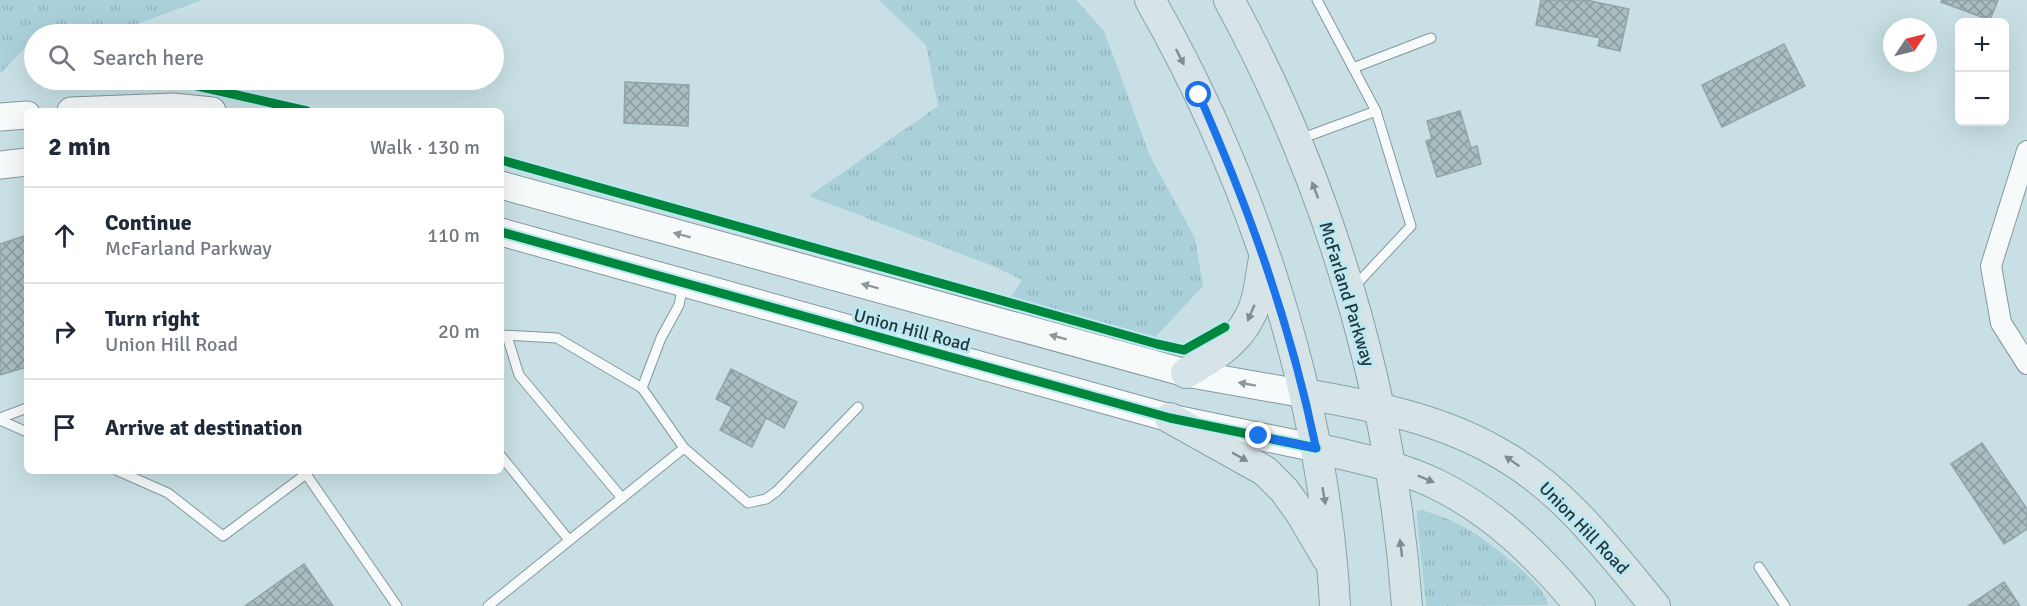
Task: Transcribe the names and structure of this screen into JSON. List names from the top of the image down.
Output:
{
  "streets": {
    "main road": ["McFarland Parkway", "Union Hill Road"]
  },
  "crossings": [
    ["McFarland Parkway", "Union Hill Road"]
  ],
  "north": "top right",
  "page": {
    "map_buttons": ["+", "−"],
    "search": "Search here",
    "heading": ["2 min", "Walk · 130 m"],
    "list": [
      ["Continue", "McFarland Parkway", "110 m"],
      ["Turn right", "Union Hill Road", "20 m"],
      "Arrive at destination"
    ]
  }
}
